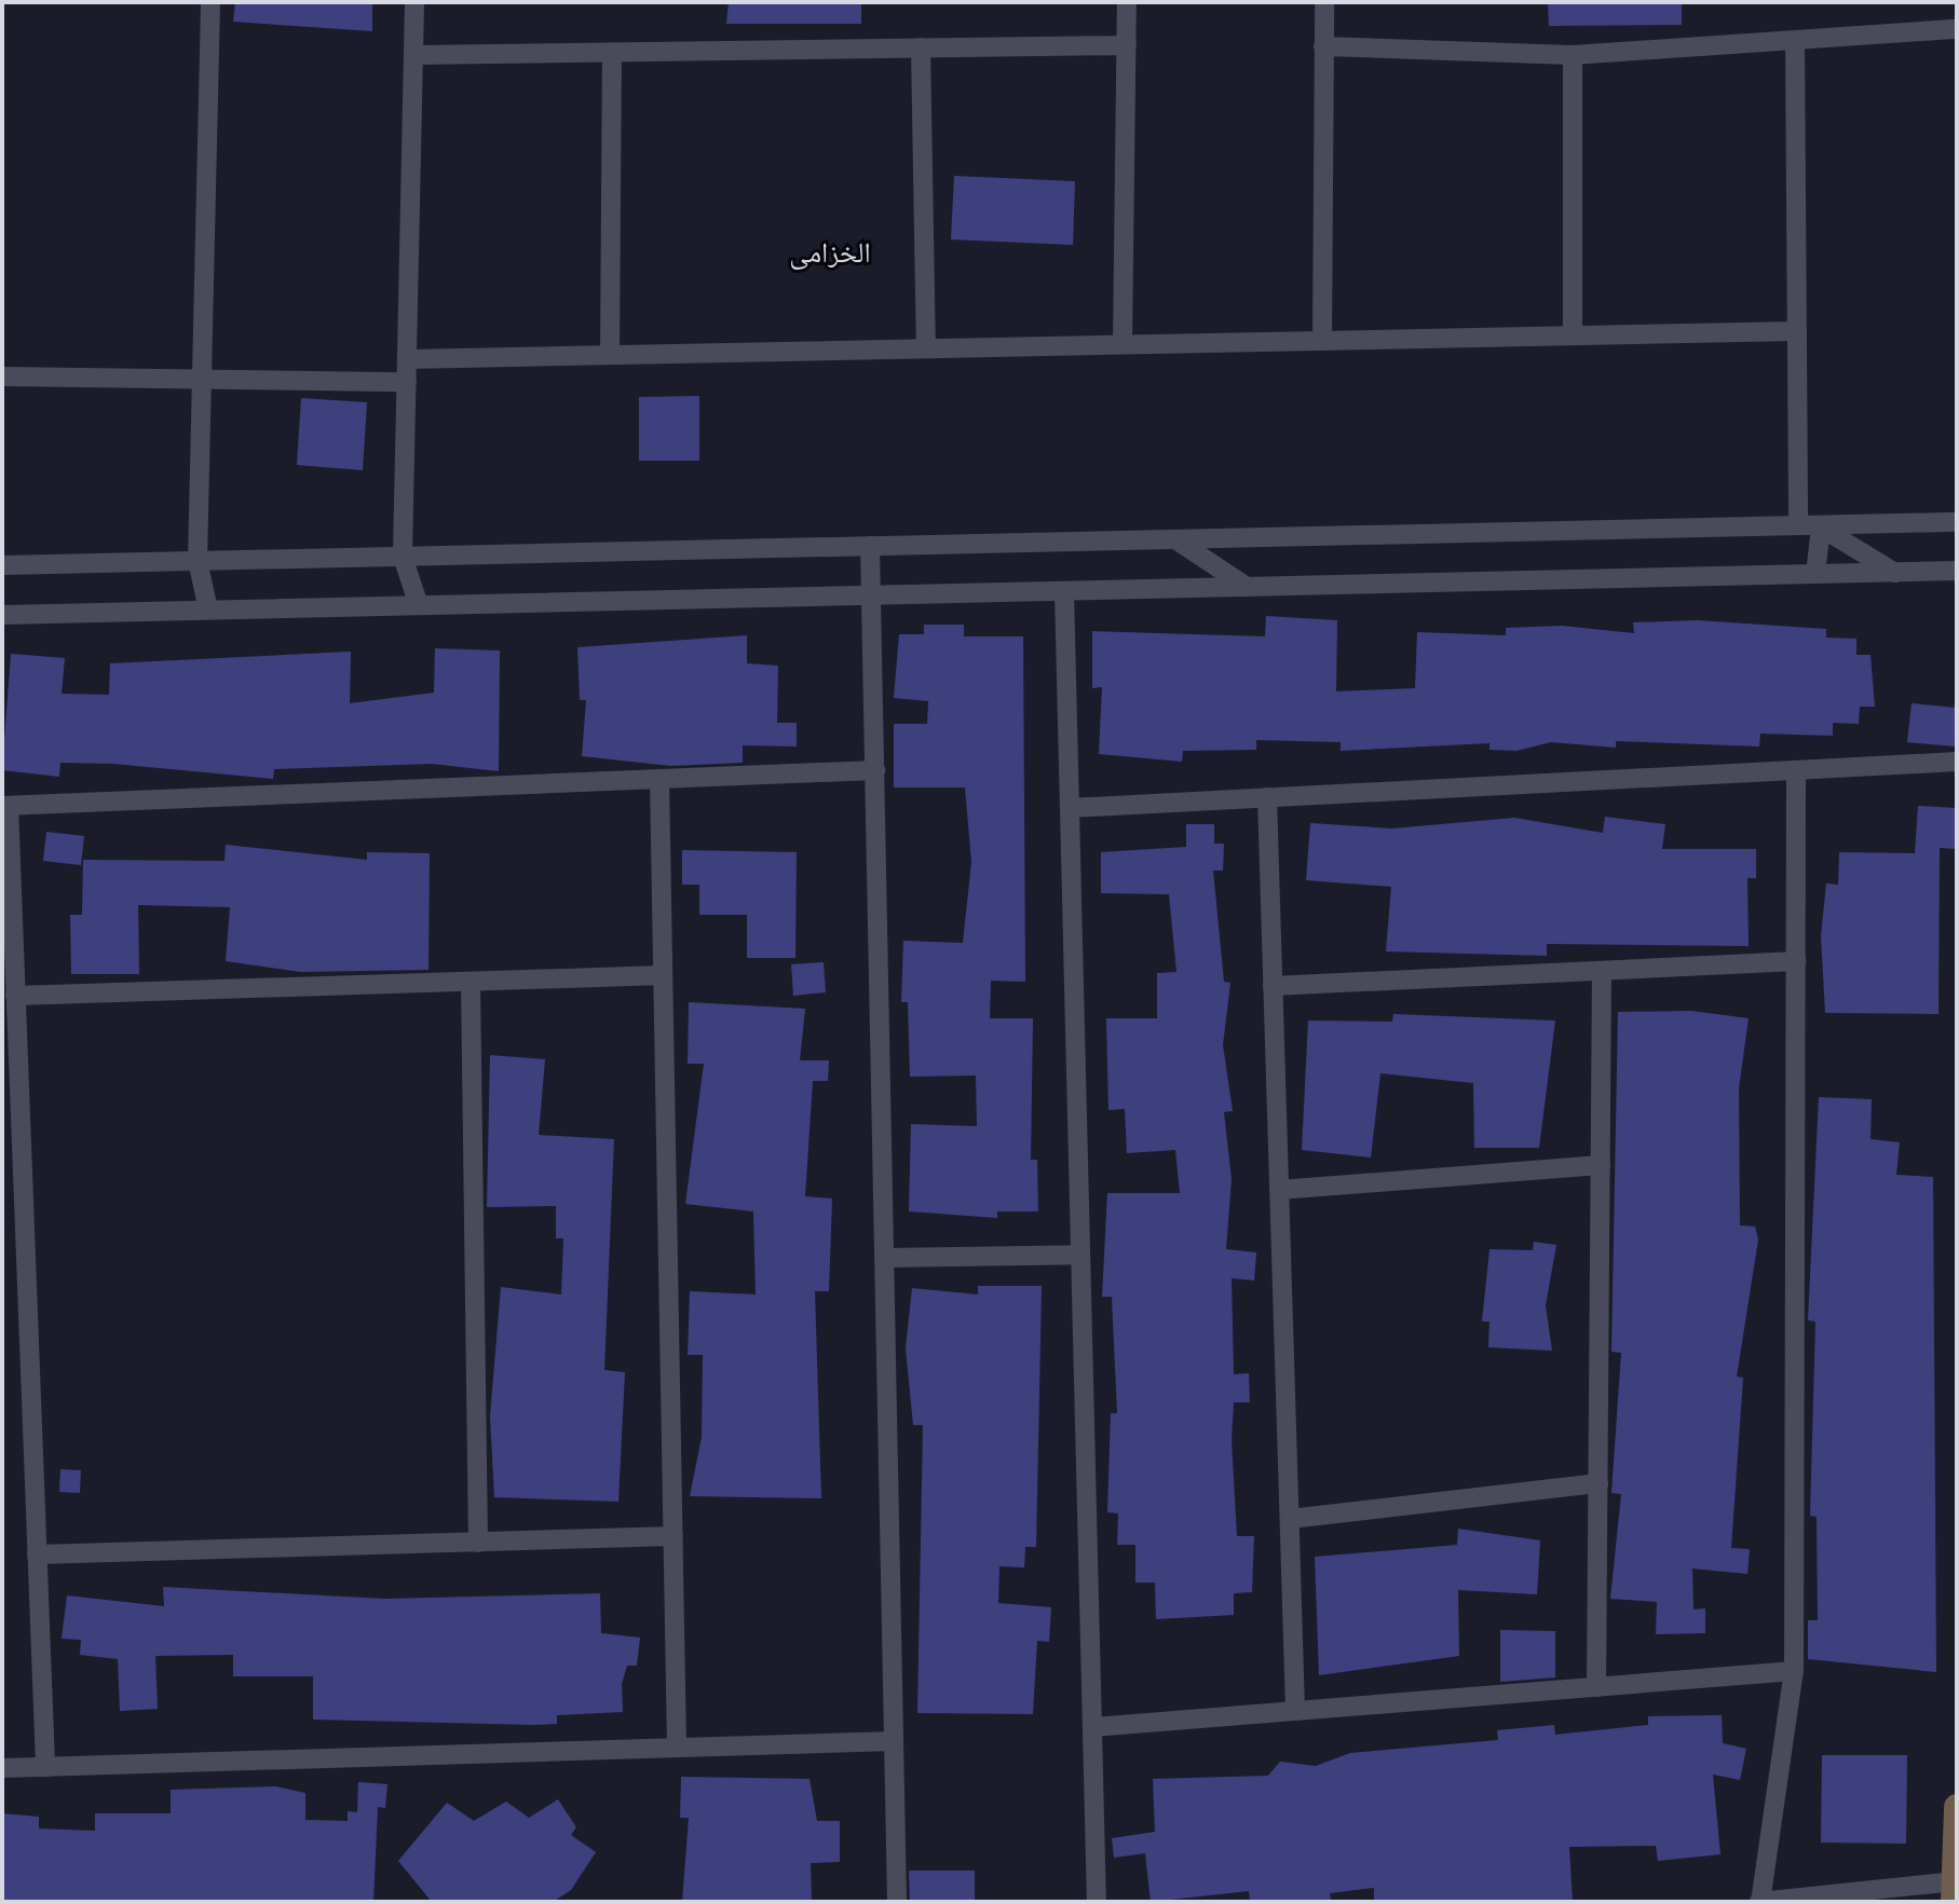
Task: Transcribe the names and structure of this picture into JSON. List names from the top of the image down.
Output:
{
  "districts": ["الخزامى"]
}
